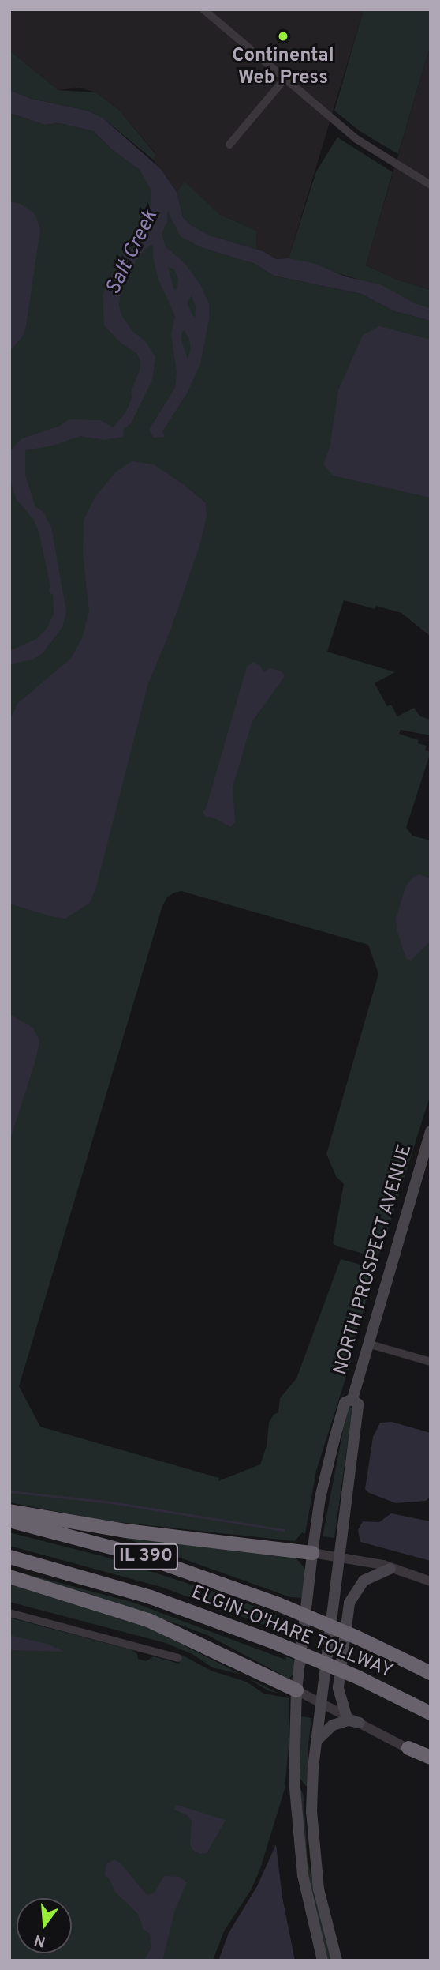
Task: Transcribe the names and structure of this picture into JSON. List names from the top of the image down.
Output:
{
  "streets": {
    "highway": ["IL 390", "ELGIN-O'HARE TOLLWAY"],
    "main road": ["NORTH PROSPECT AVENUE"]
  },
  "water": ["Salt Creek"],
  "places": ["Continental Web Press"],
  "north": "bottom"
}
